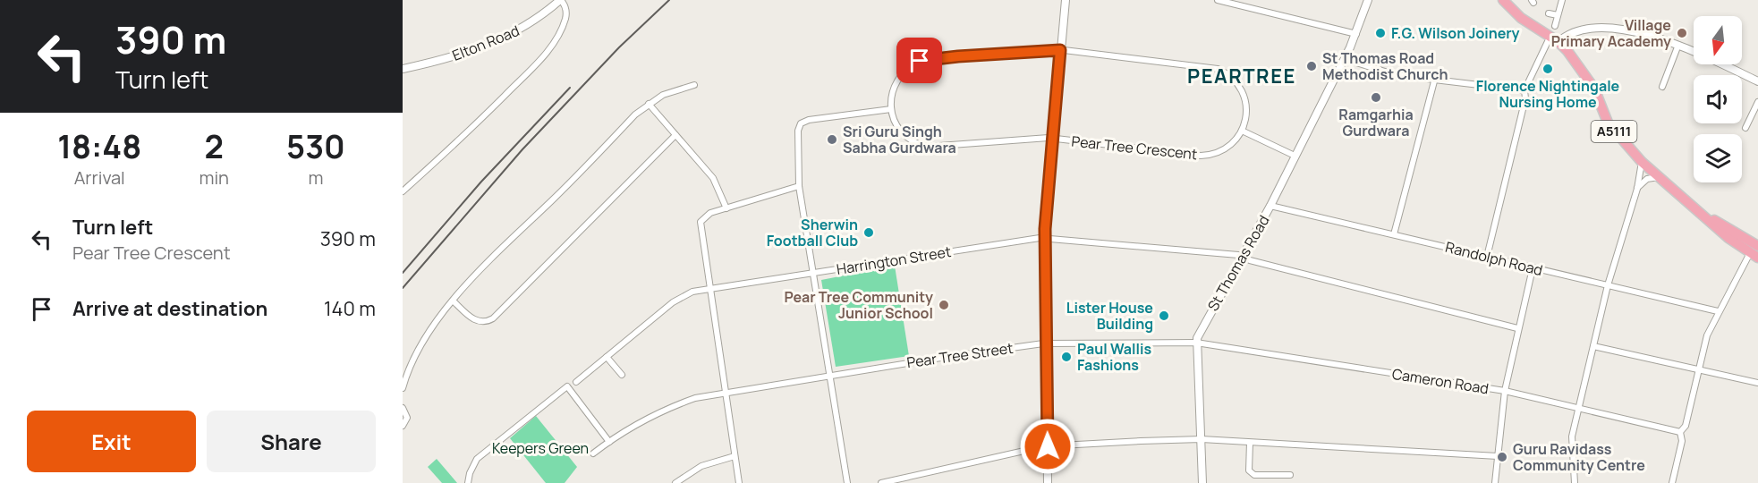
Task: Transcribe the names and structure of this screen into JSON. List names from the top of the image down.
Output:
{
  "streets": {
    "highway": ["A5111"],
    "street": [
      "Elton Road",
      "Pear Tree Crescent",
      "Randolph Road",
      "Harrington Street",
      "St Thomas Road",
      "Pear Tree Street",
      "Cameron Road"
    ]
  },
  "crossings": [
    ["Randolph Road", "St Thomas Road"],
    ["Harrington Street", "St Thomas Road"],
    ["St Thomas Road", "Pear Tree Street"],
    ["St Thomas Road", "Cameron Road"],
    ["Pear Tree Street", "Cameron Road"]
  ],
  "districts": ["PEARTREE"],
  "parks": ["Keepers Green"],
  "places": [
    "F.G. Wilson Joinery",
    "Village Primary Academy",
    "St Thomas Road Methodist Church",
    "Florence Nightingale Nursing Home",
    "Ramgarhia Gurdwara",
    "Sri Guru Singh Sabha Gurdwara",
    "Sherwin Football Club",
    "Pear Tree Community Junior School",
    "Lister House Building",
    "Paul Wallis Fashions",
    "Guru Ravidass Community Centre"
  ],
  "north": "bottom",
  "page": {
    "turn": ["390 m", "Turn left"],
    "eta": [
      "18:48",
      "Arrival",
      "2",
      "min",
      "530",
      "m"
    ],
    "list": [
      {
        "name": "Turn left",
        "note": "Pear Tree Crescent",
        "value": "390 m"
      },
      {
        "name": "Arrive at destination",
        "value": "140 m"
      }
    ],
    "buttons": ["Exit", "Share"]
  }
}
